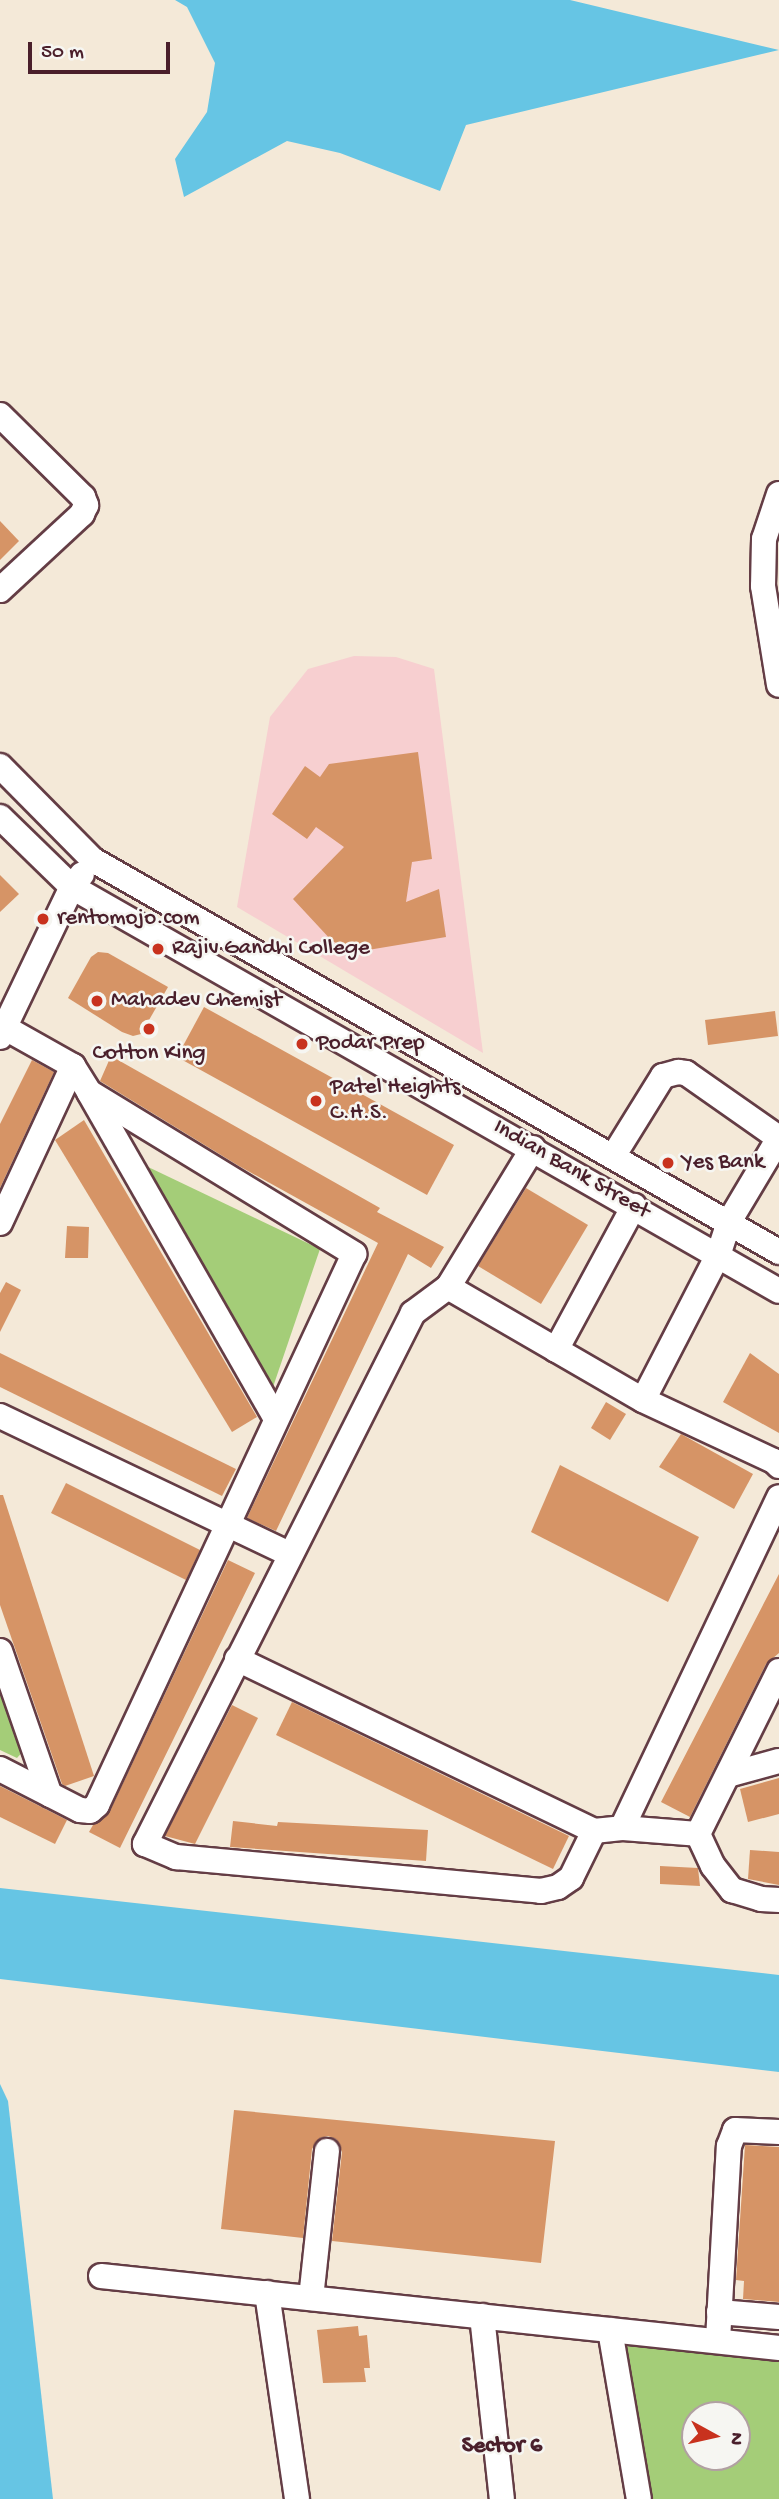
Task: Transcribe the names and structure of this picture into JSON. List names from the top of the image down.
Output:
{
  "streets": {
    "street": ["Indian Bank Street"]
  },
  "districts": ["Sector 6"],
  "places": [
    "rentomojo.com",
    "Rajiv Gandhi College",
    "Mahadev Chemist",
    "Cotton King",
    "Podar Prep",
    "Patel Heights C.H.S.",
    "Yes Bank"
  ],
  "scale_bar": "50 m",
  "north": "right"
}
